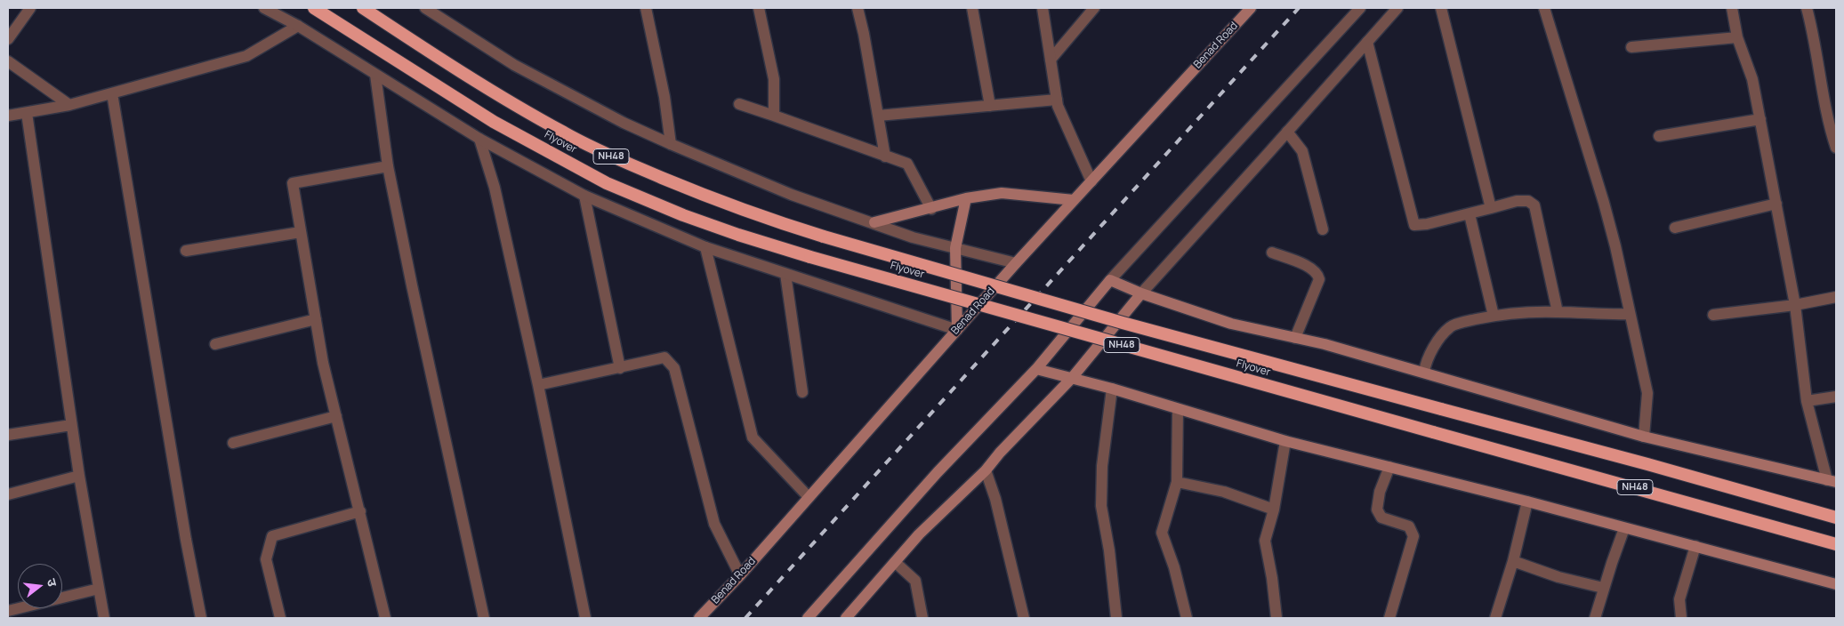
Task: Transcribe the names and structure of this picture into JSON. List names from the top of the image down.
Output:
{
  "streets": {
    "highway": ["Flyover", "NH48"],
    "main road": ["Benad Road"]
  },
  "north": "right"
}
